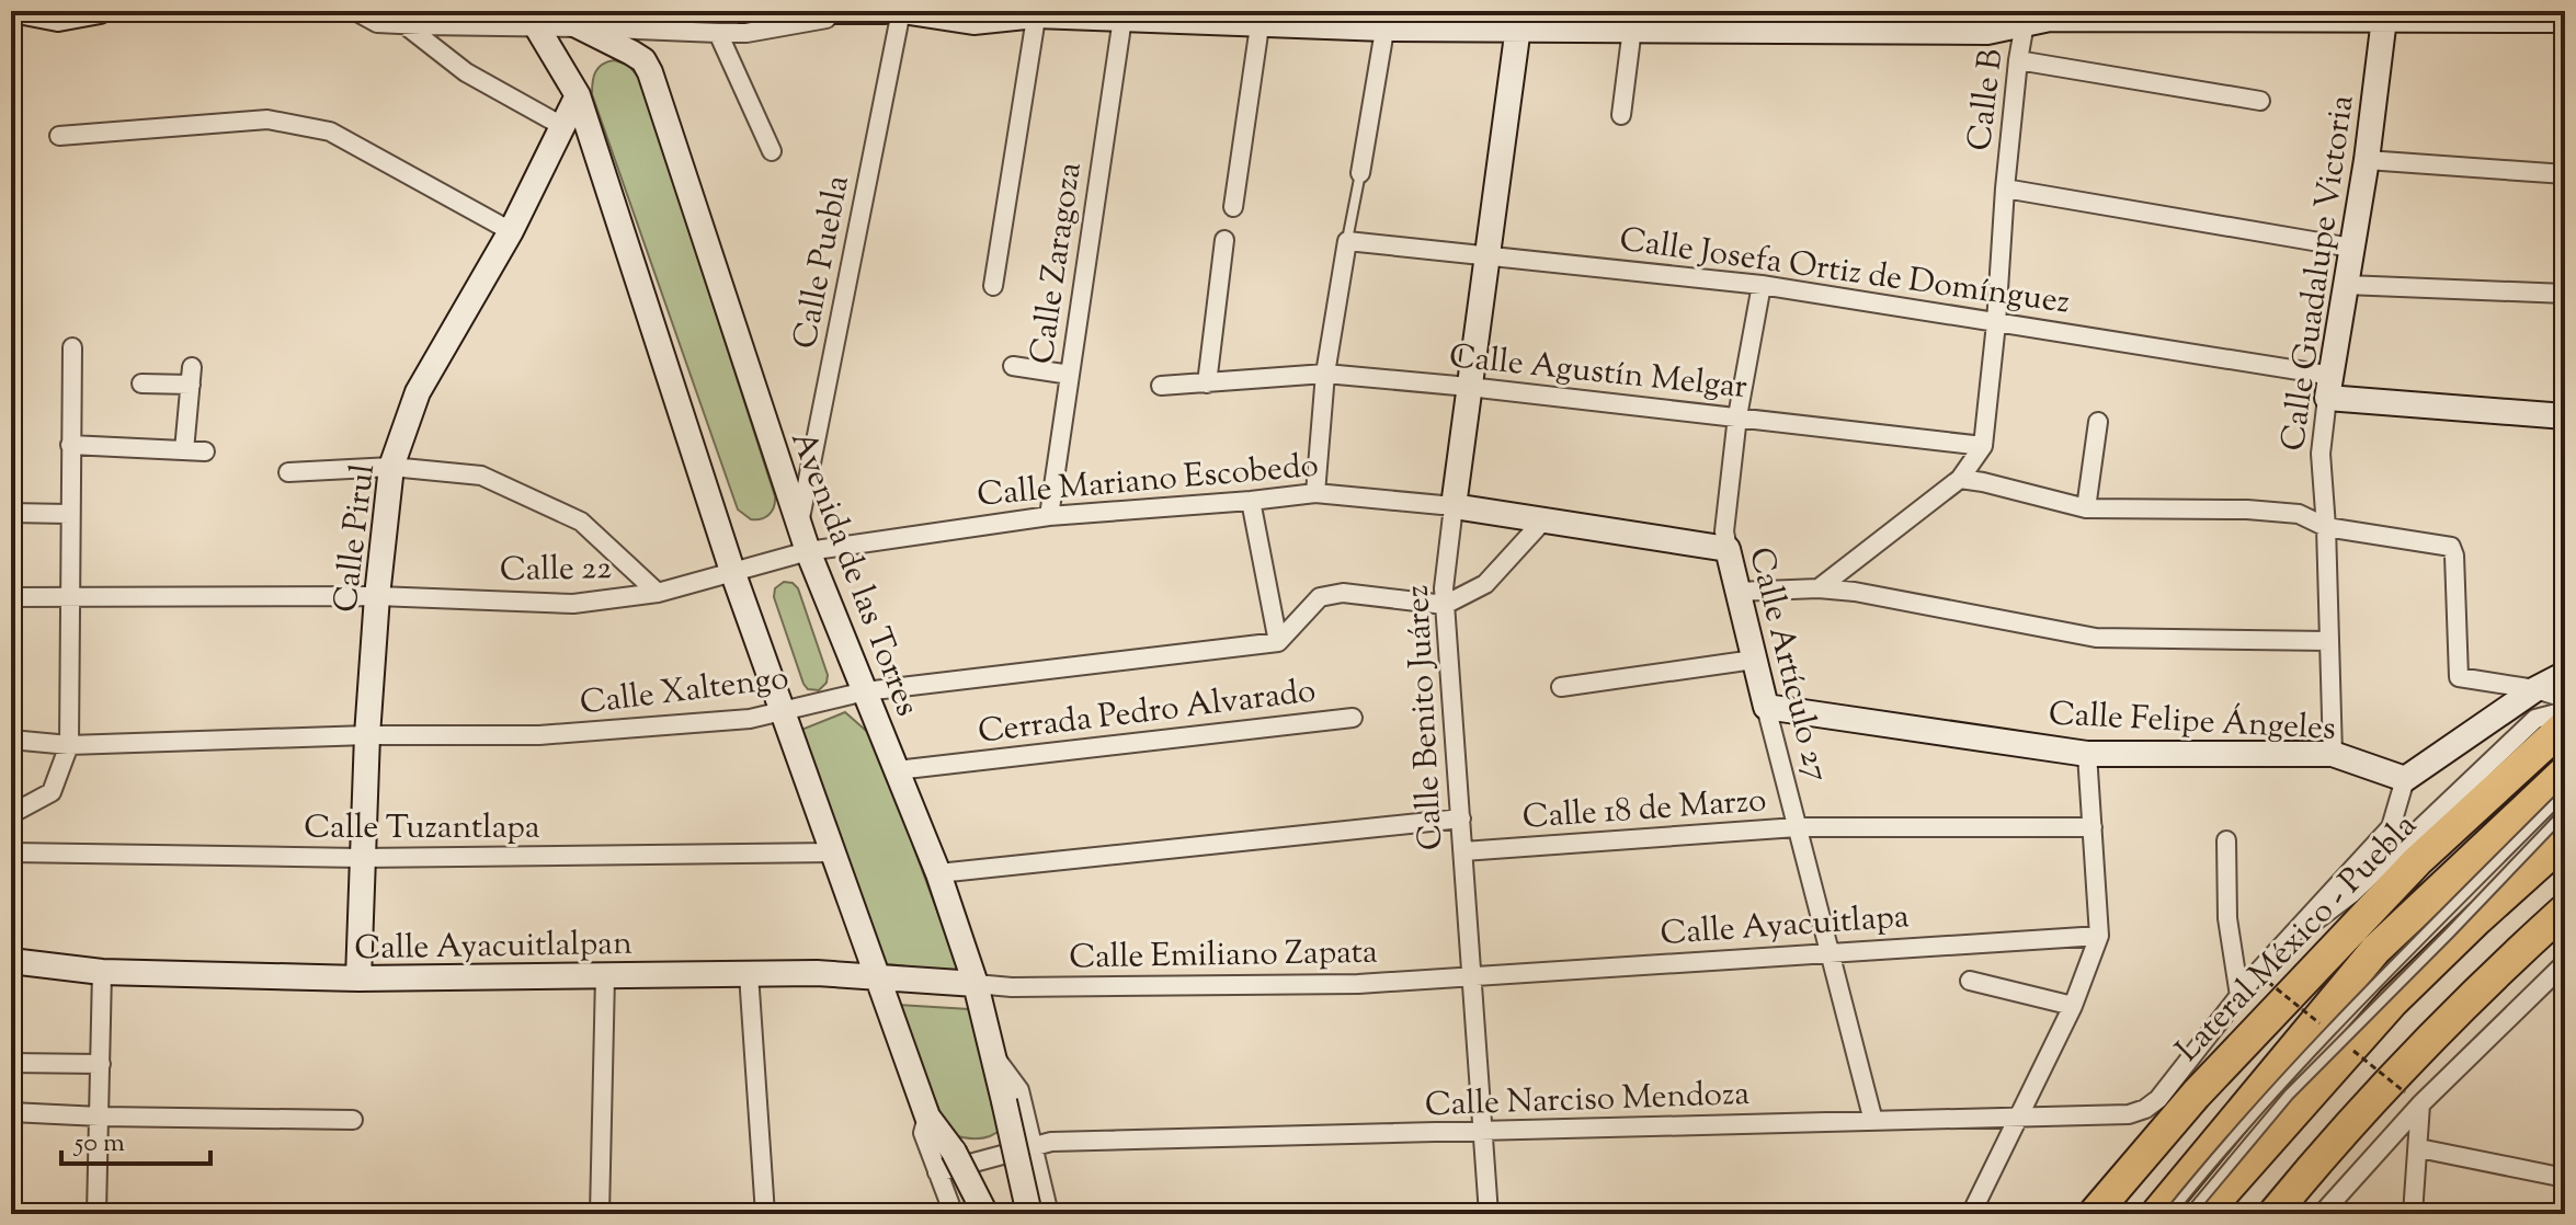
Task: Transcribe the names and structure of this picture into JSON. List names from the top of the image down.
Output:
{
  "streets": {
    "highway": ["Lateral México - Puebla"],
    "main road": [
      "Calle Josefa Ortiz de Domínguez",
      "Calle Guadalupe Victoria",
      "Calle Mariano Escobedo",
      "Calle Pirul",
      "Avenida de las Torres",
      "Calle Artículo 27",
      "Calle Benito Juárez",
      "Calle Felipe Ángeles",
      "Calle Ayacuitlalpan"
    ],
    "street": [
      "Calle B",
      "Calle Puebla",
      "Calle Zaragoza",
      "Calle Agustín Melgar",
      "Calle 22",
      "Calle Xaltengo",
      "Cerrada Pedro Alvarado",
      "Calle 18 de Marzo",
      "Calle Tuzantlapa",
      "Calle Ayacuitlapa",
      "Calle Emiliano Zapata",
      "Calle Narciso Mendoza"
    ]
  },
  "crossings": [
    ["Calle B", "Calle Josefa Ortiz de Domínguez"],
    ["Calle B", "Calle Agustín Melgar"],
    ["Calle Puebla", "Avenida de las Torres"],
    ["Calle Zaragoza", "Calle Mariano Escobedo"],
    ["Calle Josefa Ortiz de Domínguez", "Calle Guadalupe Victoria"],
    ["Calle Josefa Ortiz de Domínguez", "Calle Artículo 27"],
    ["Calle Josefa Ortiz de Domínguez", "Calle Benito Juárez"],
    ["Calle Guadalupe Victoria", "Calle Felipe Ángeles"],
    ["Calle Agustín Melgar", "Calle Artículo 27"],
    ["Calle Agustín Melgar", "Calle Benito Juárez"],
    ["Calle Mariano Escobedo", "Calle 22"],
    ["Calle Mariano Escobedo", "Avenida de las Torres"],
    ["Calle Mariano Escobedo", "Calle Artículo 27"],
    ["Calle Mariano Escobedo", "Calle Benito Juárez"],
    ["Calle Pirul", "Calle 22"],
    ["Calle Pirul", "Calle Xaltengo"],
    ["Calle Pirul", "Calle Tuzantlapa"],
    ["Calle Pirul", "Calle Ayacuitlalpan"],
    ["Avenida de las Torres", "Calle Xaltengo"],
    ["Avenida de las Torres", "Cerrada Pedro Alvarado"],
    ["Avenida de las Torres", "Calle Ayacuitlalpan"],
    ["Avenida de las Torres", "Calle Emiliano Zapata"],
    ["Calle Artículo 27", "Calle Felipe Ángeles"],
    ["Calle Artículo 27", "Calle 18 de Marzo"],
    ["Calle Artículo 27", "Calle Ayacuitlapa"],
    ["Calle Artículo 27", "Calle Narciso Mendoza"],
    ["Calle Benito Juárez", "Calle 18 de Marzo"],
    ["Calle Benito Juárez", "Calle Ayacuitlapa"],
    ["Calle Benito Juárez", "Calle Emiliano Zapata"],
    ["Calle Benito Juárez", "Calle Narciso Mendoza"],
    ["Calle Ayacuitlapa", "Calle Emiliano Zapata"],
    ["Lateral México - Puebla", "Calle Narciso Mendoza"],
    ["Calle Ayacuitlalpan", "Calle Emiliano Zapata"]
  ],
  "scale_bar": "50 m"
}
